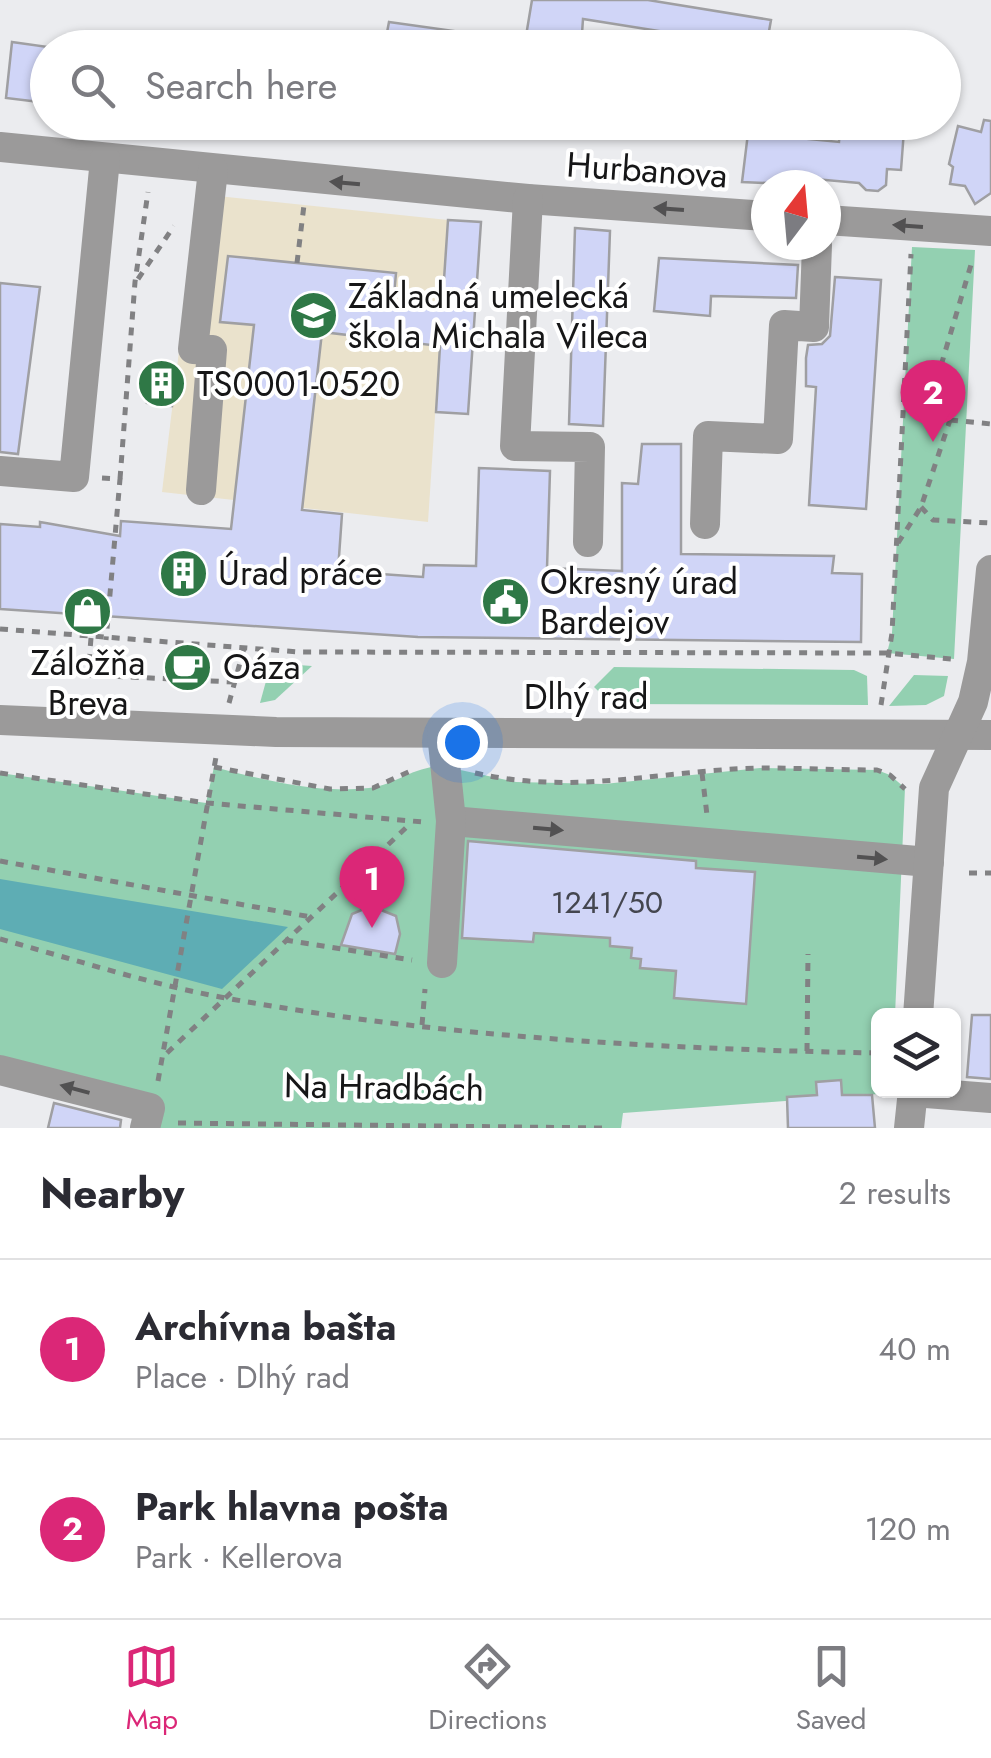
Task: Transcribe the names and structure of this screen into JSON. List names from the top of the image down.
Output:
{
  "streets": {
    "street": ["Hurbanova", "Dlhý rad"],
    "path": ["Na Hradbách"]
  },
  "one_way": ["Hurbanova"],
  "places": {
    "school or university": ["Základná umelecká škola Michala Vileca"],
    "building": ["TS0001-0520", "Úrad práce"],
    "public building": ["Okresný úrad Bardejov"],
    "shop": ["Záložňa Breva"],
    "cafe": ["Oáza"]
  },
  "house_numbers": ["1241/50"],
  "north": "top",
  "page": {
    "search": "Search here",
    "pins": ["2", "1"],
    "heading": ["Nearby", "2 results"],
    "list": [
      {
        "mark": "1",
        "name": "Archívna bašta",
        "note": "Place · Dlhý rad",
        "value": "40 m"
      },
      {
        "mark": "2",
        "name": "Park hlavna pošta",
        "note": "Park · Kellerova",
        "value": "120 m"
      }
    ],
    "nav": ["Map", "Directions", "Saved"]
  }
}
